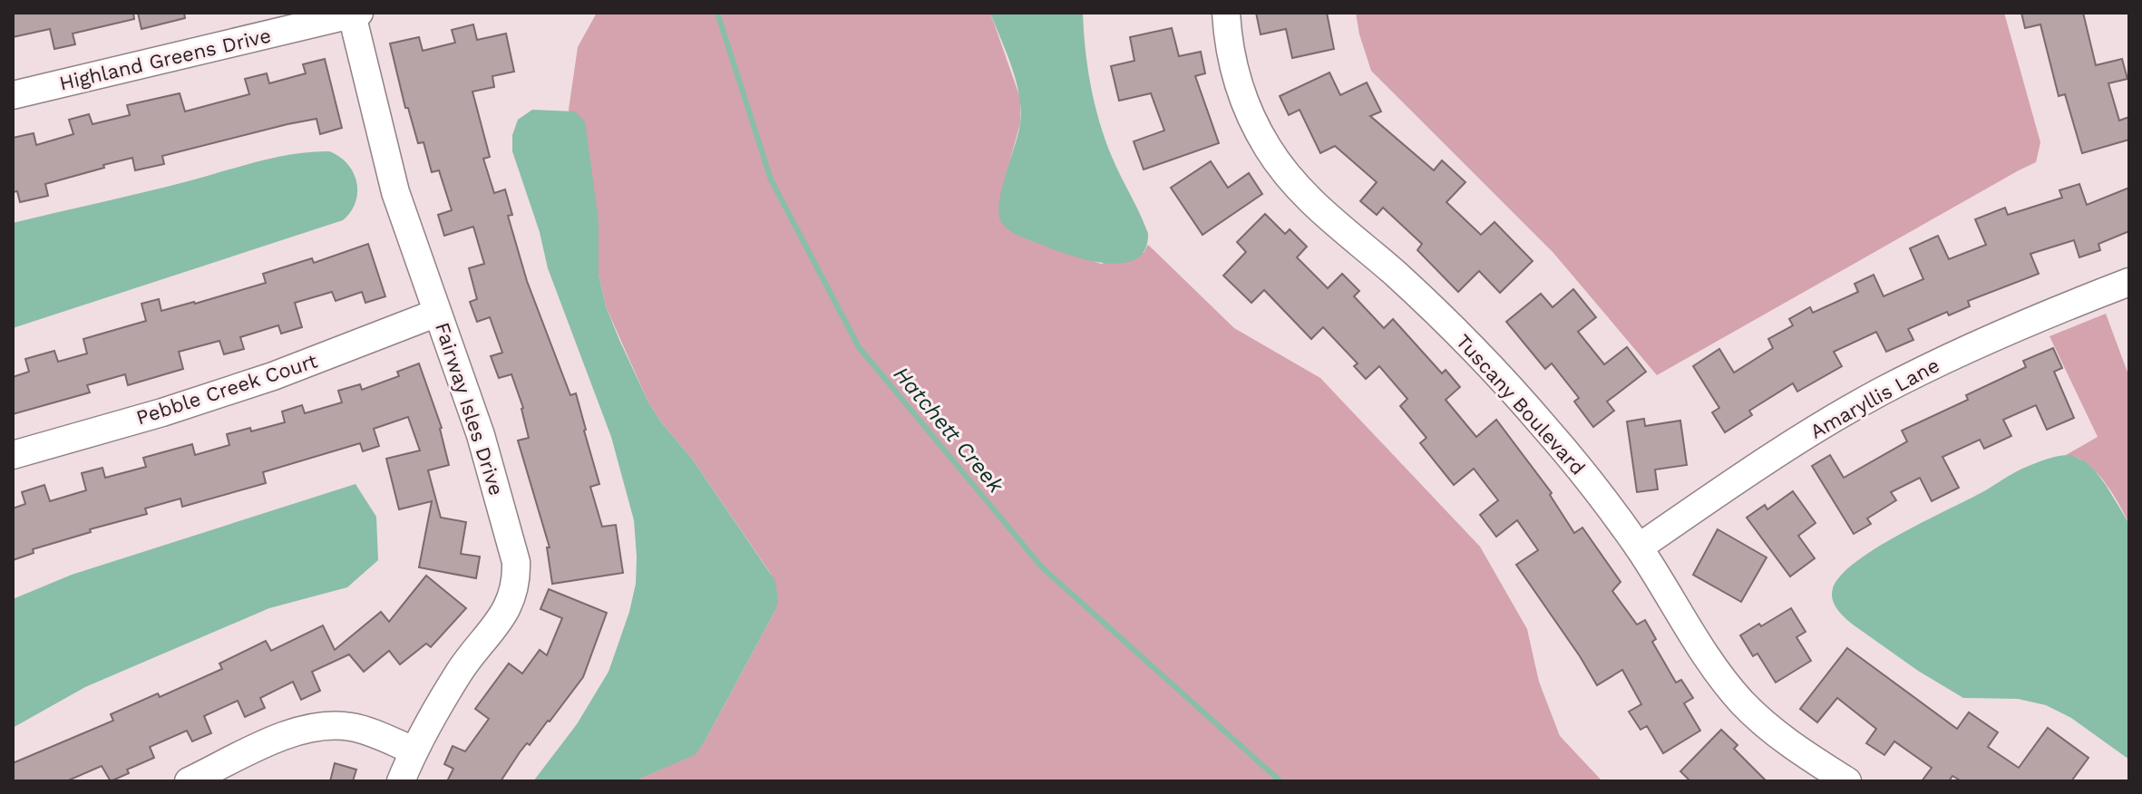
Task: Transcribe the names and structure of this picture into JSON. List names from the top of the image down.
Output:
{
  "streets": {
    "street": [
      "Highland Greens Drive",
      "Pebble Creek Court",
      "Amaryllis Lane",
      "Tuscany Boulevard",
      "Fairway Isles Drive"
    ]
  },
  "crossings": [
    ["Highland Greens Drive", "Fairway Isles Drive"],
    ["Pebble Creek Court", "Fairway Isles Drive"],
    ["Amaryllis Lane", "Tuscany Boulevard"]
  ],
  "water": ["Hatchett Creek"]
}
